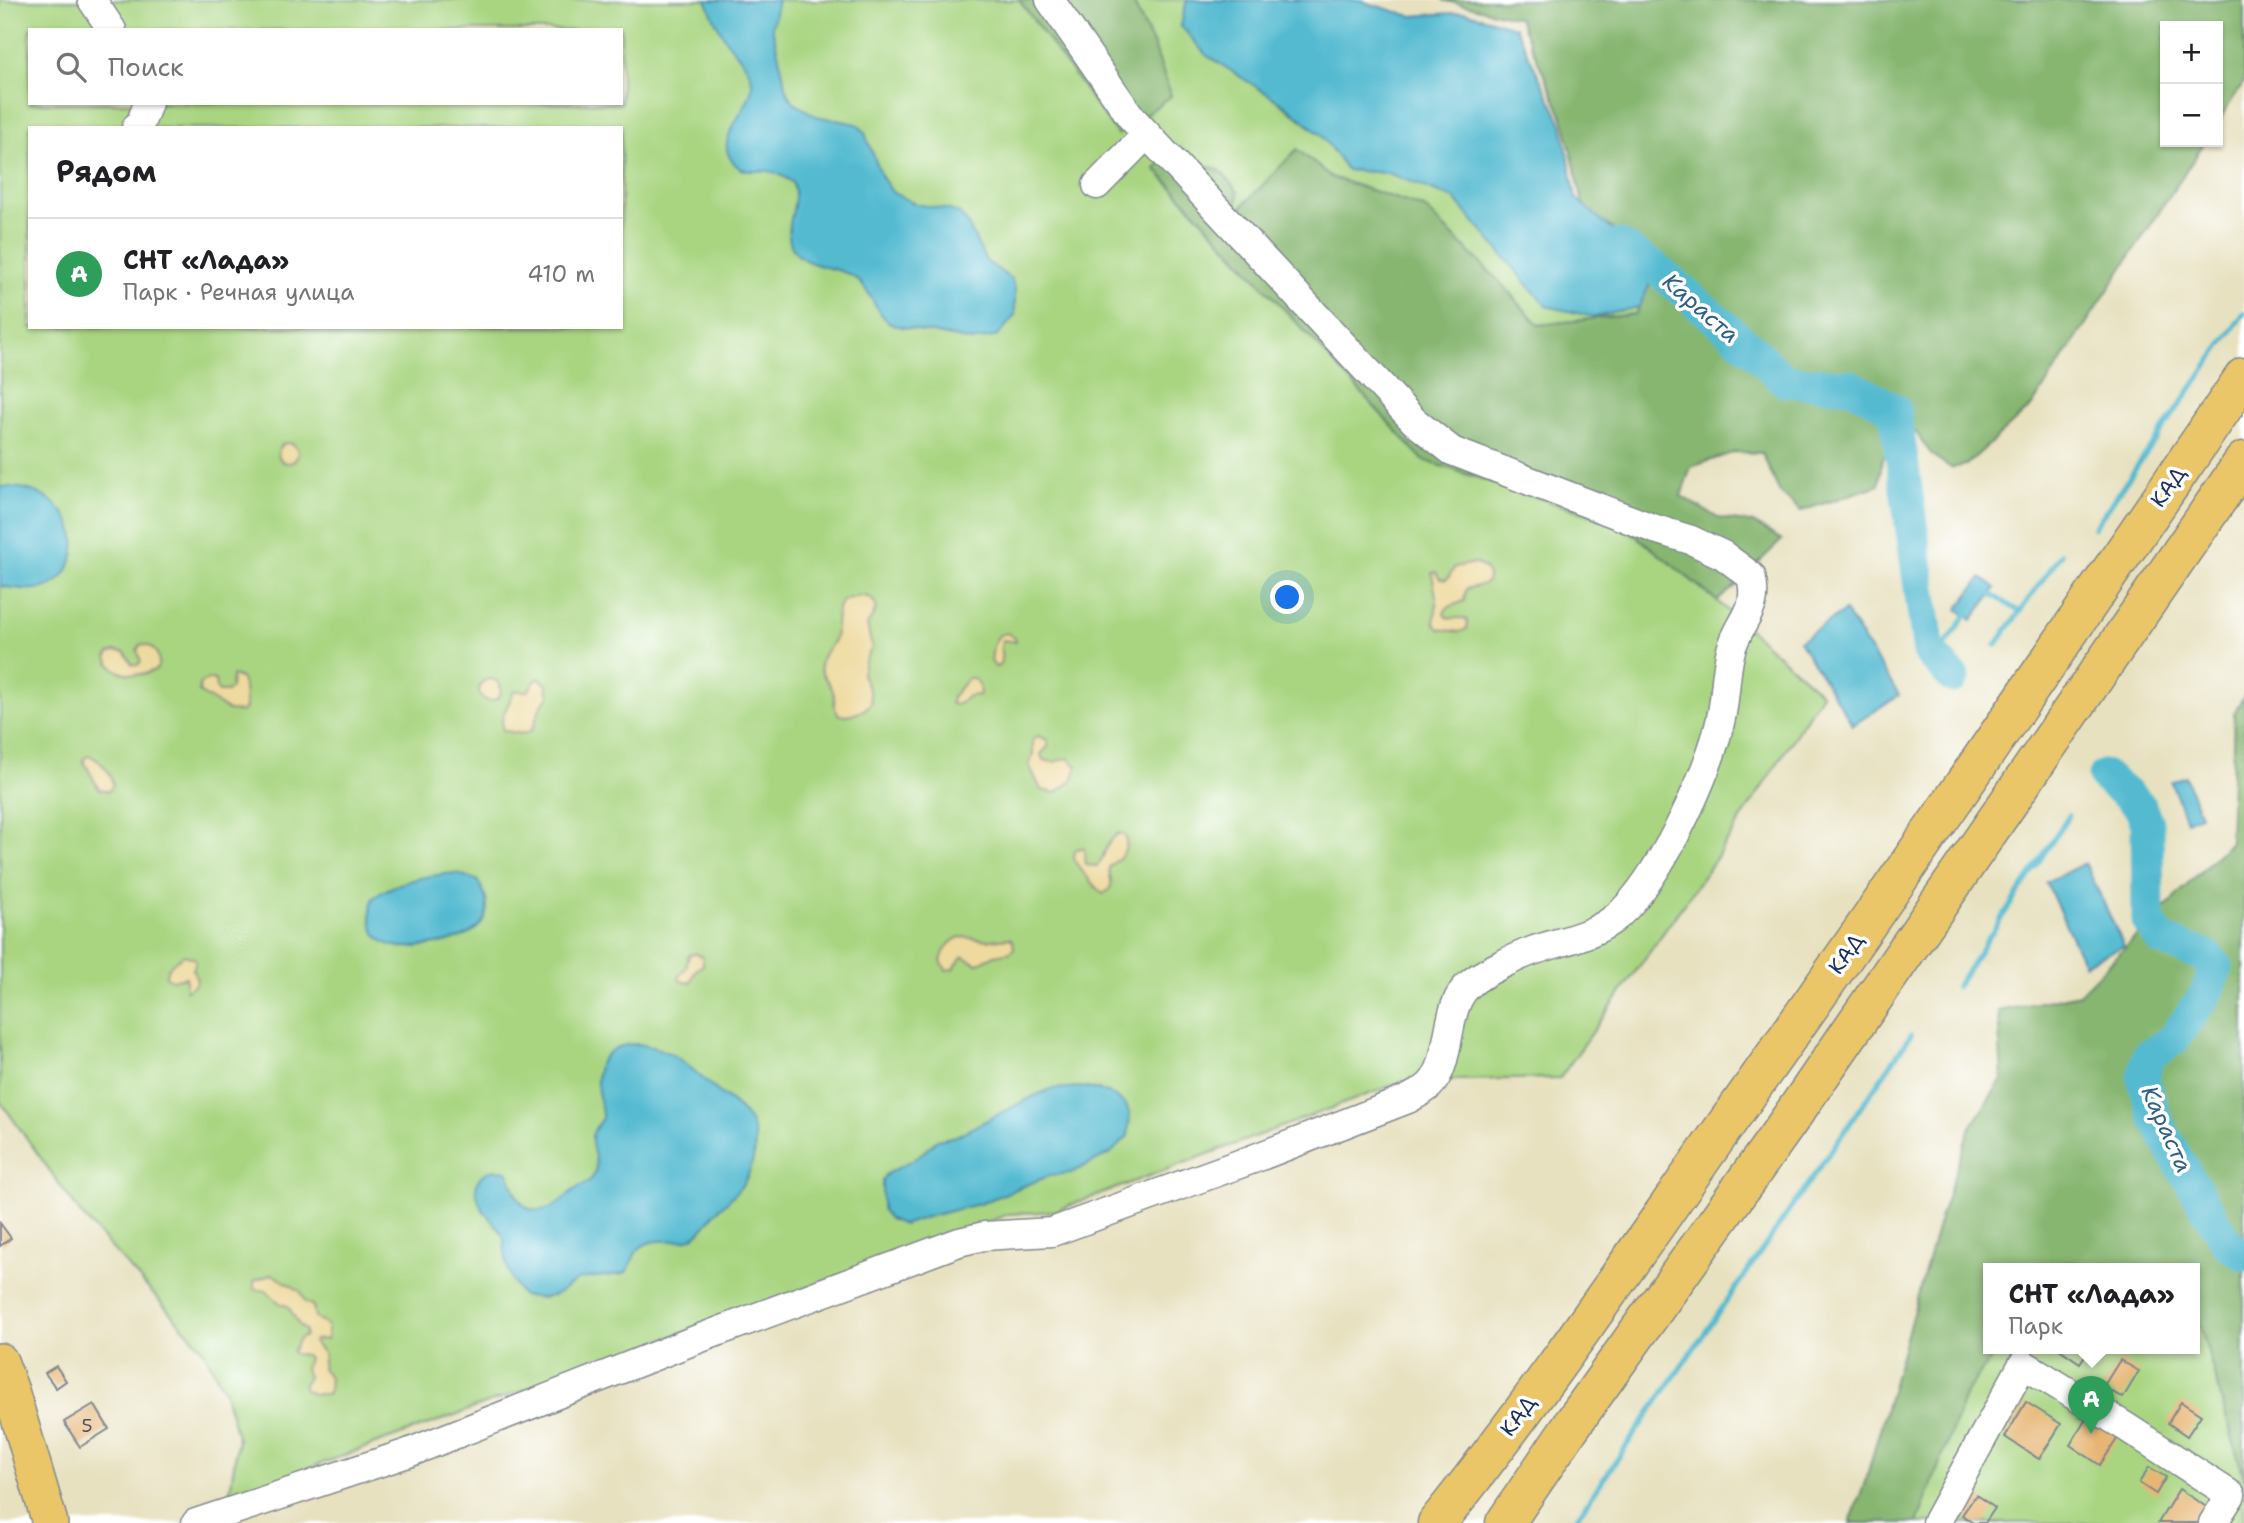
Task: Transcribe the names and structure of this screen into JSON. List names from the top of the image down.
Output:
{
  "streets": {
    "highway": ["КАД"]
  },
  "water": ["Караста"],
  "house_numbers": ["5"],
  "page": {
    "map_buttons": ["+", "−"],
    "search": "Поиск",
    "heading": "Рядом",
    "list": [
      {
        "mark": "A",
        "name": "СНТ «Лада»",
        "note": "Парк · Речная улица",
        "value": "410 m"
      }
    ],
    "popup": ["СНТ «Лада»", "Парк"],
    "pins": "A"
  }
}
